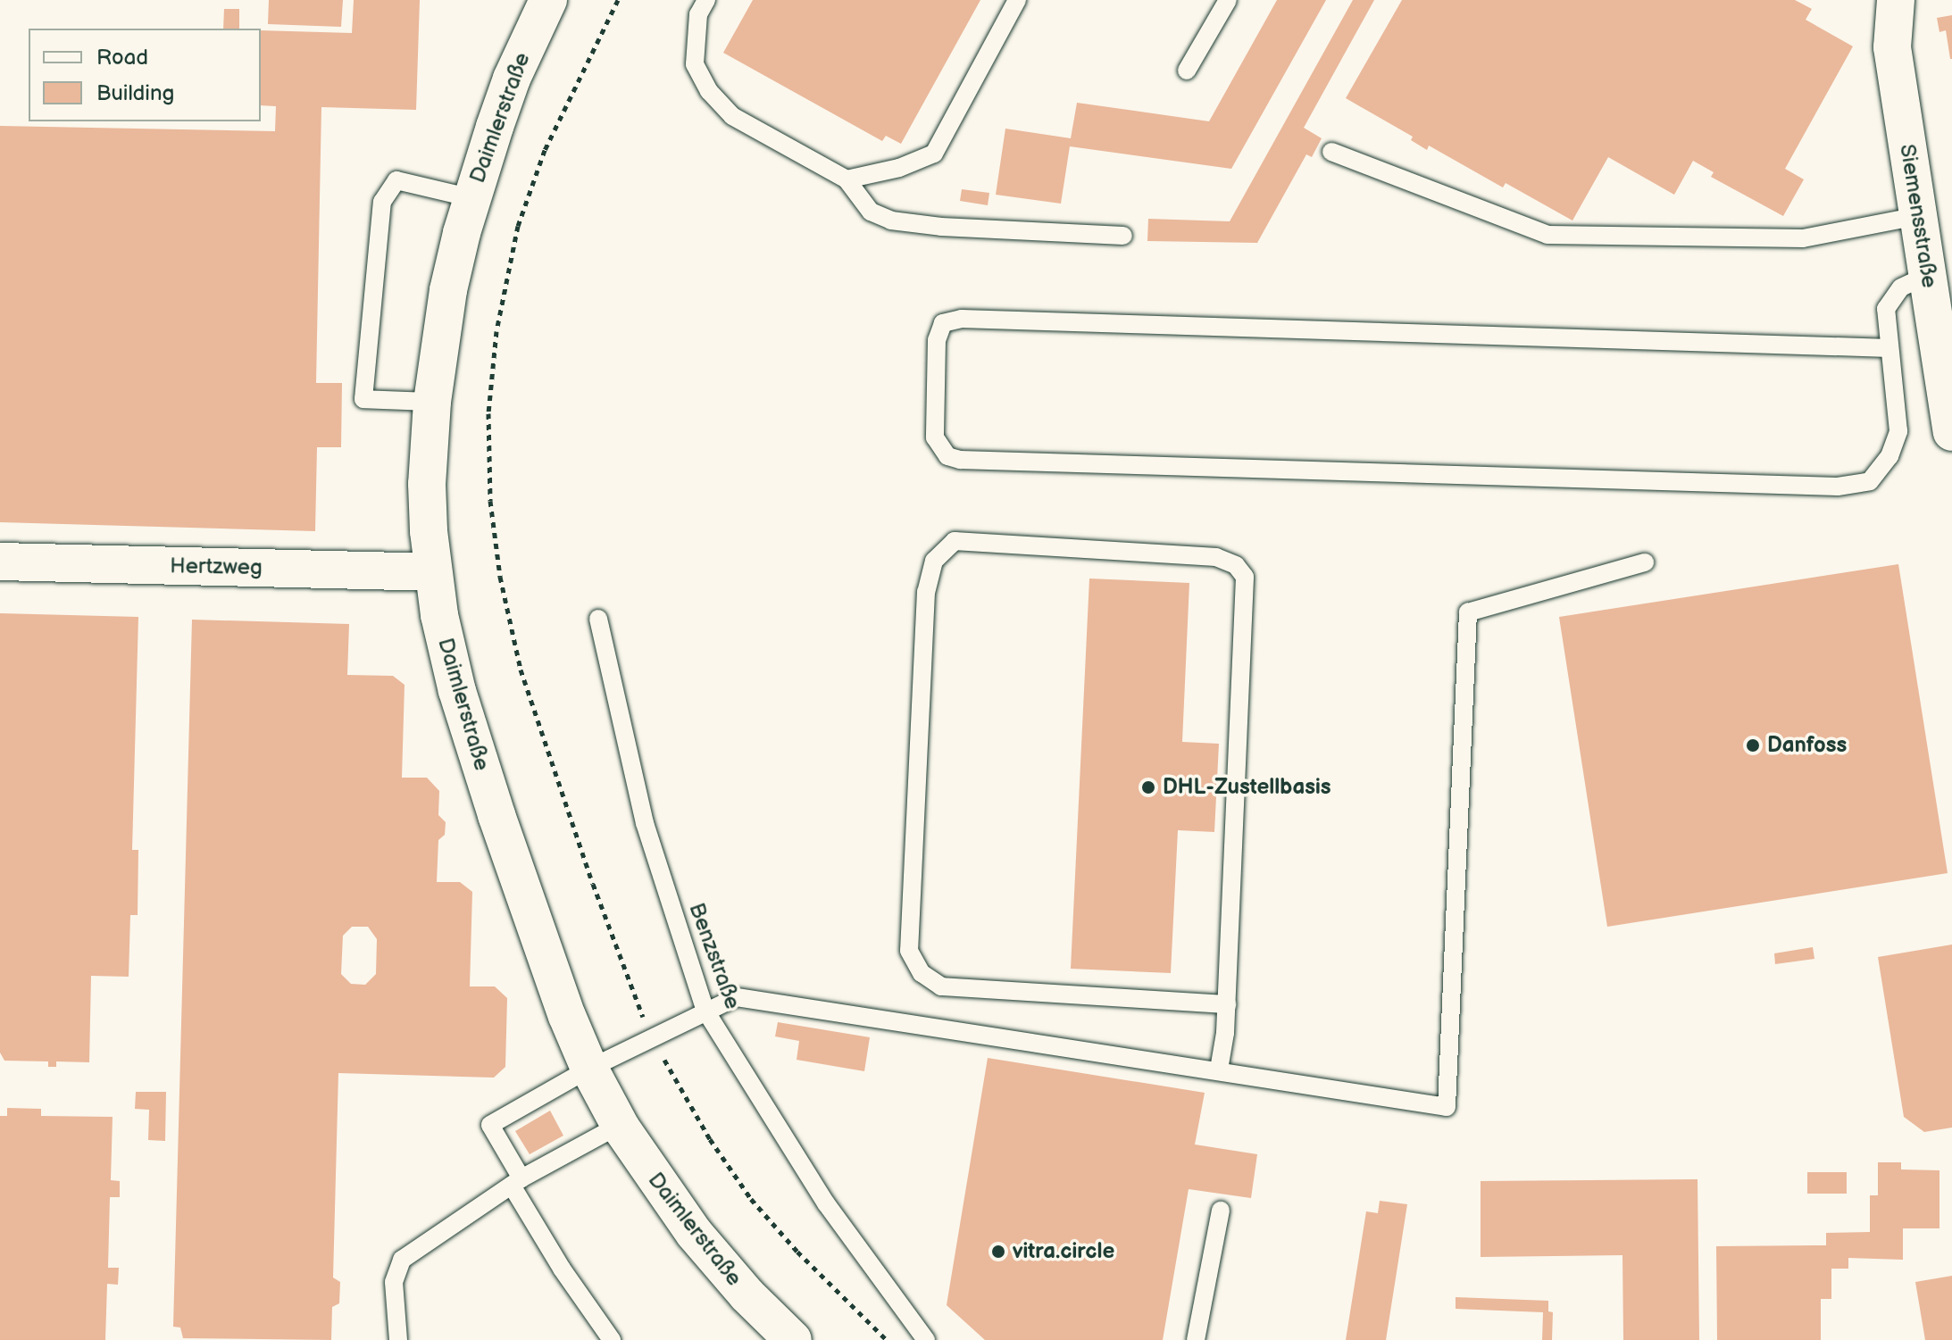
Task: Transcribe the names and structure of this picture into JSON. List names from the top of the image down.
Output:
{
  "streets": {
    "street": ["Daimlerstraße", "Siemensstraße", "Hertzweg"],
    "lane": ["Benzstraße"]
  },
  "crossings": [
    ["Daimlerstraße", "Hertzweg"]
  ],
  "places": ["Danfoss", "DHL-Zustellbasis", "vitra.circle"],
  "legend": ["Road", "Building"]
}
